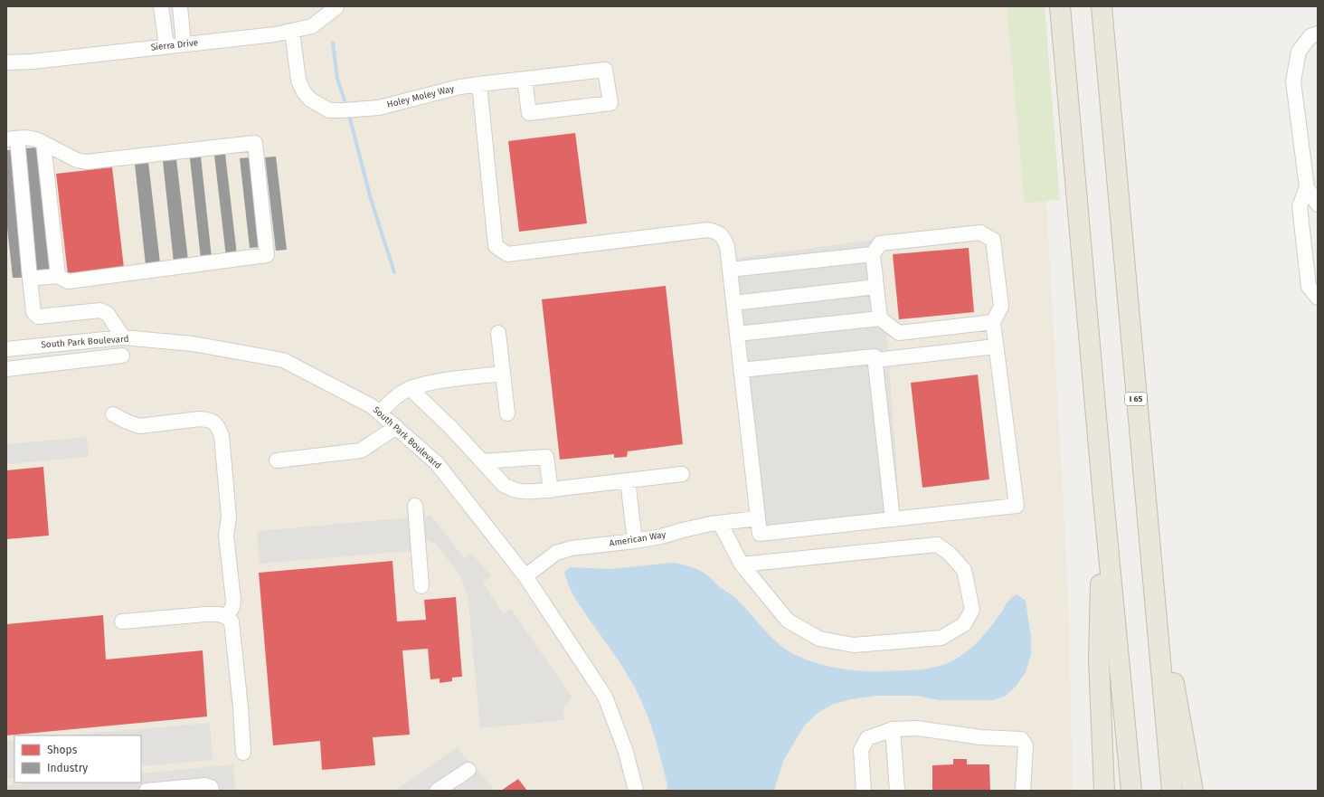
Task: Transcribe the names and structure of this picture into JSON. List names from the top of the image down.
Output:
{
  "streets": {
    "highway": ["I 65"],
    "street": [
      "Sierra Drive",
      "Holey Moley Way",
      "South Park Boulevard",
      "American Way"
    ]
  },
  "crossings": [
    ["Sierra Drive", "Holey Moley Way"],
    ["South Park Boulevard", "American Way"]
  ],
  "legend": ["Shops", "Industry"]
}
